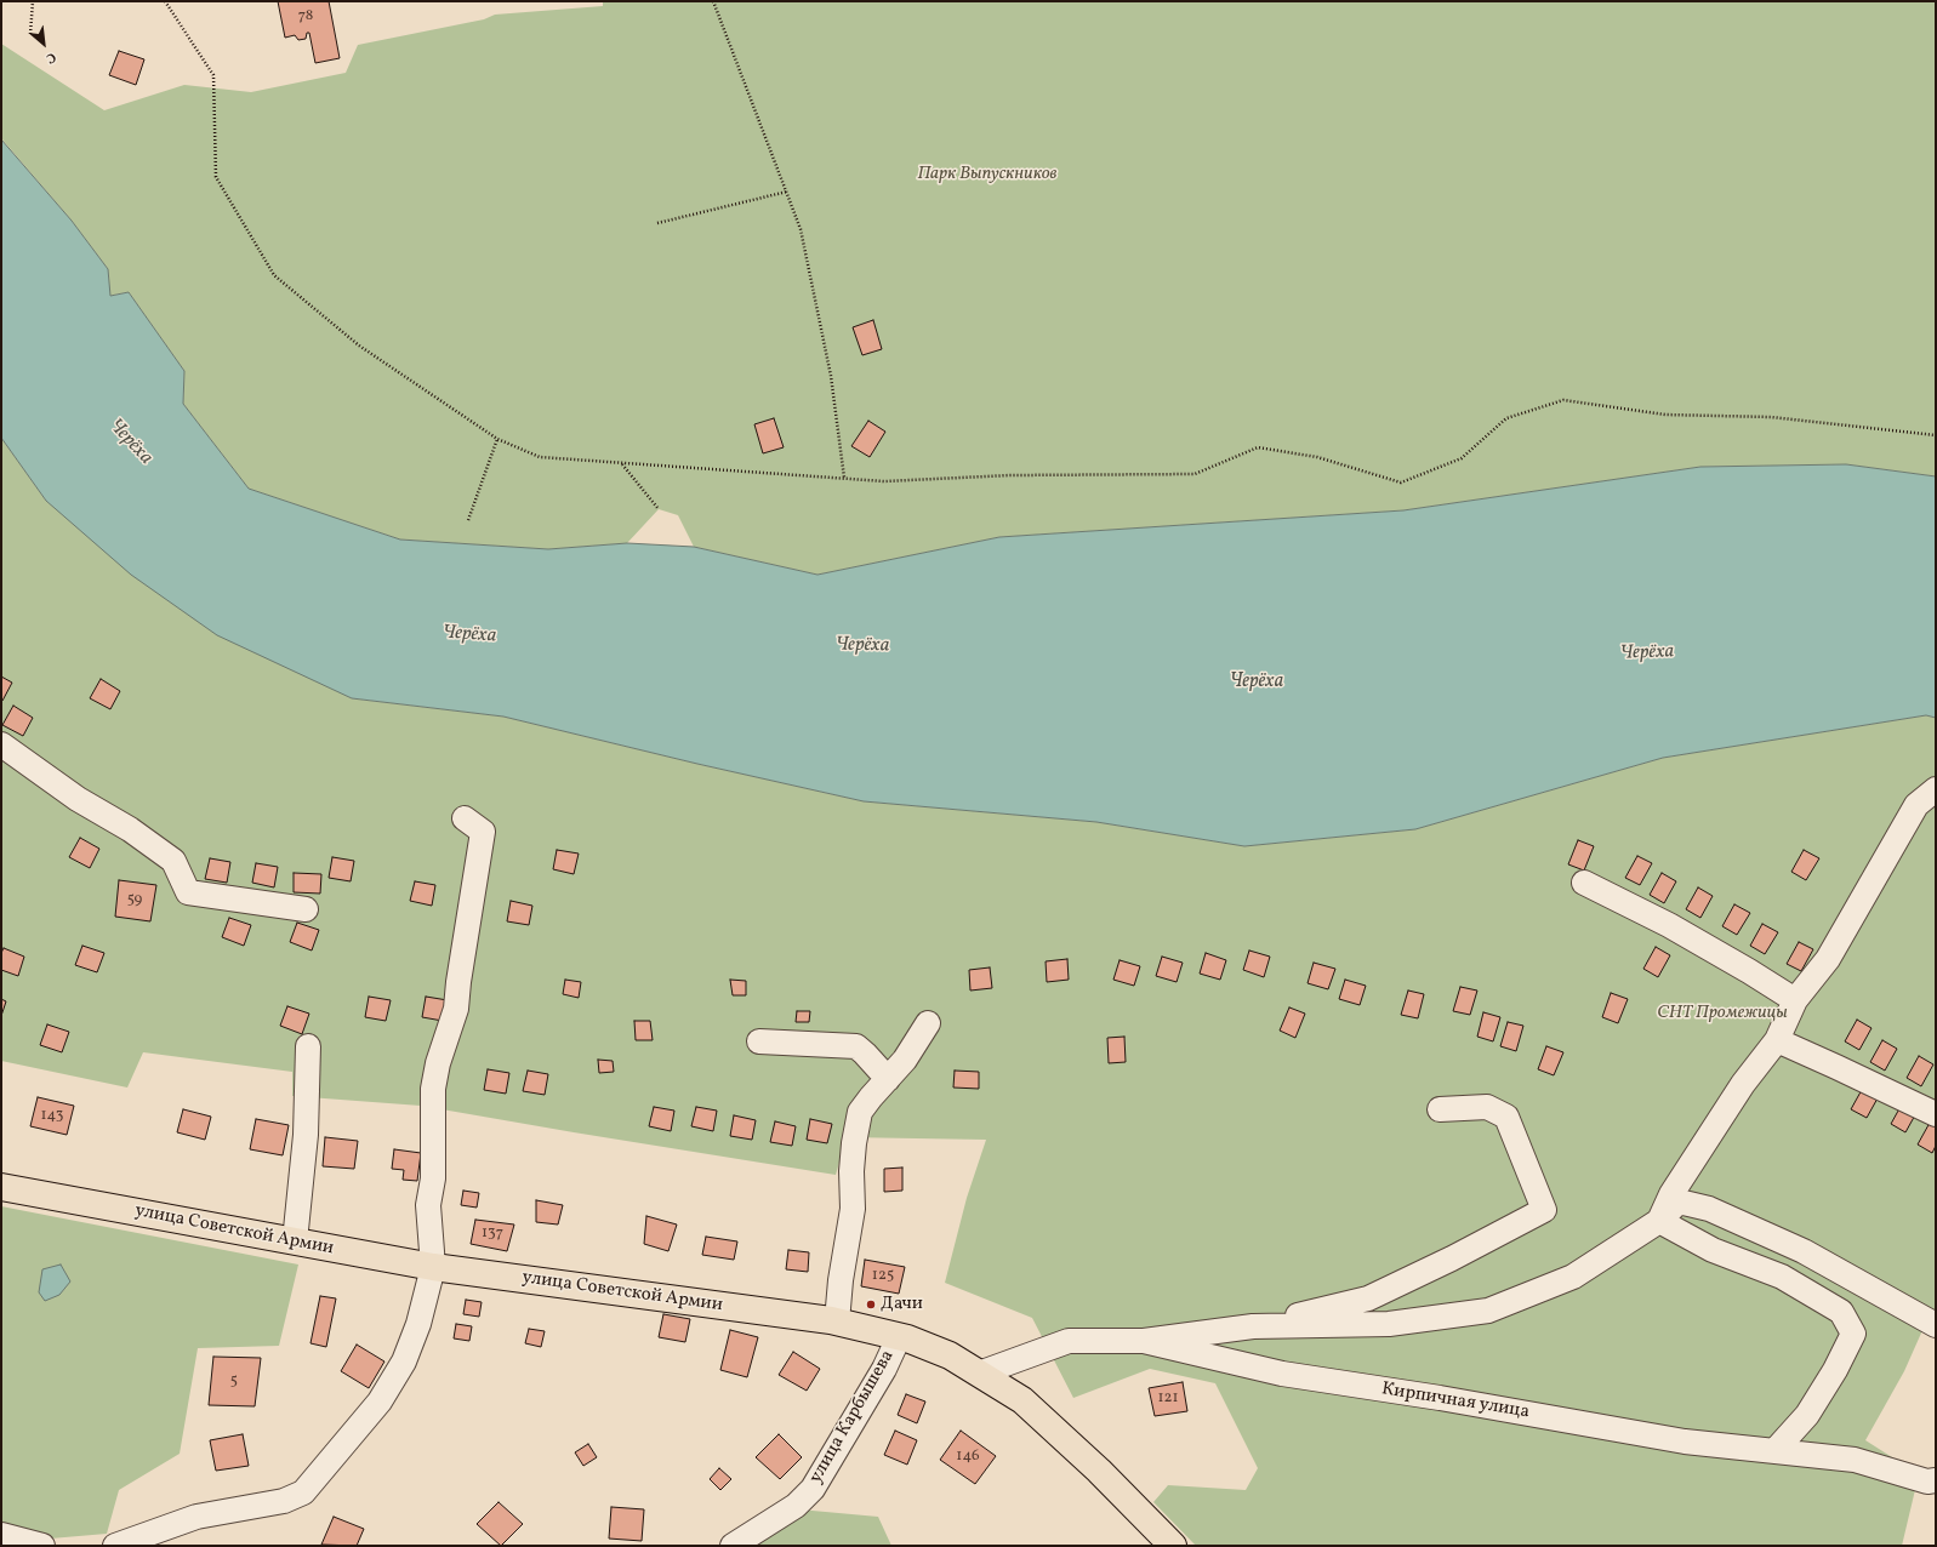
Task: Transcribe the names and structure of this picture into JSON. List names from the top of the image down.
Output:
{
  "streets": {
    "main road": ["улица Советской Армии"],
    "street": ["Кирпичная улица", "улица Карбышева"]
  },
  "crossings": [
    ["улица Советской Армии", "Кирпичная улица"],
    ["улица Советской Армии", "улица Карбышева"]
  ],
  "water": ["Черёха"],
  "parks": ["Парк Выпускников", "СНТ Промежицы"],
  "places": ["Дачи"],
  "house_numbers": [
    "78",
    "59",
    "143",
    "137",
    "125",
    "5",
    "121",
    "146"
  ],
  "north": "bottom right"
}
